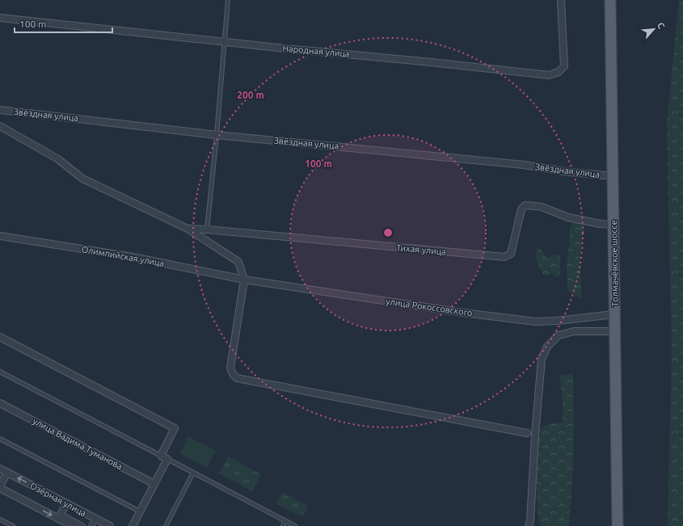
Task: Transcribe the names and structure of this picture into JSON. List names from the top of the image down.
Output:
{
  "streets": {
    "main road": ["Толмачёвское шоссе"],
    "street": [
      "Народная улица",
      "Звёздная улица",
      "Тихая улица",
      "Олимпийская улица",
      "улица Рокоссовского",
      "улица Вадима Туманова",
      "Озёрная улица"
    ]
  },
  "crossings": [
    ["Звёздная улица", "Толмачёвское шоссе"],
    ["Тихая улица", "Толмачёвское шоссе"],
    ["Олимпийская улица", "улица Рокоссовского"],
    ["Толмачёвское шоссе", "улица Рокоссовского"]
  ],
  "scale_bar": "100 m",
  "north": "top right",
  "rings": ["200 m", "100 m"]
}
